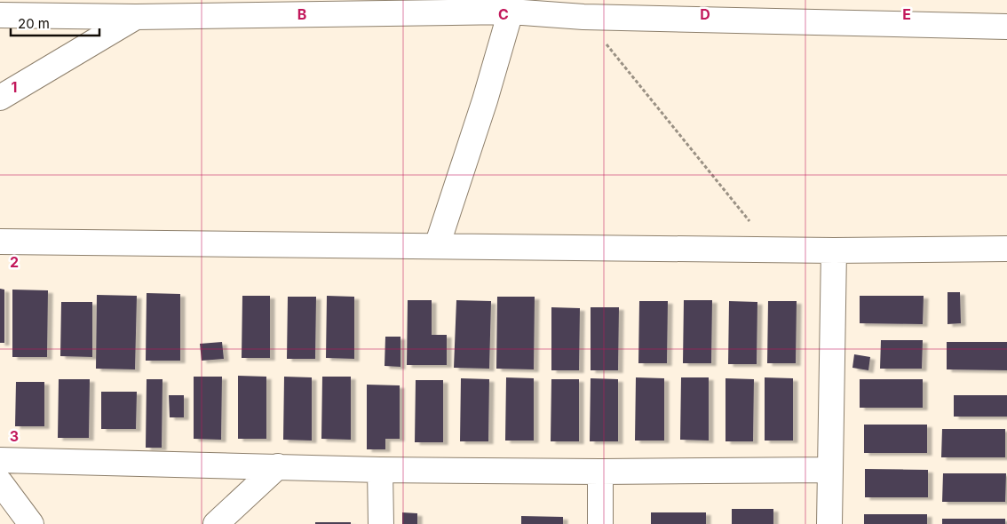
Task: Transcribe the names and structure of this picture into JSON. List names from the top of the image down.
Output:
{
  "scale_bar": "20 m",
  "grid": {
    "columns": [
      "B",
      "C",
      "D",
      "E"
    ],
    "rows": ["1", "2", "3"]
  }
}
